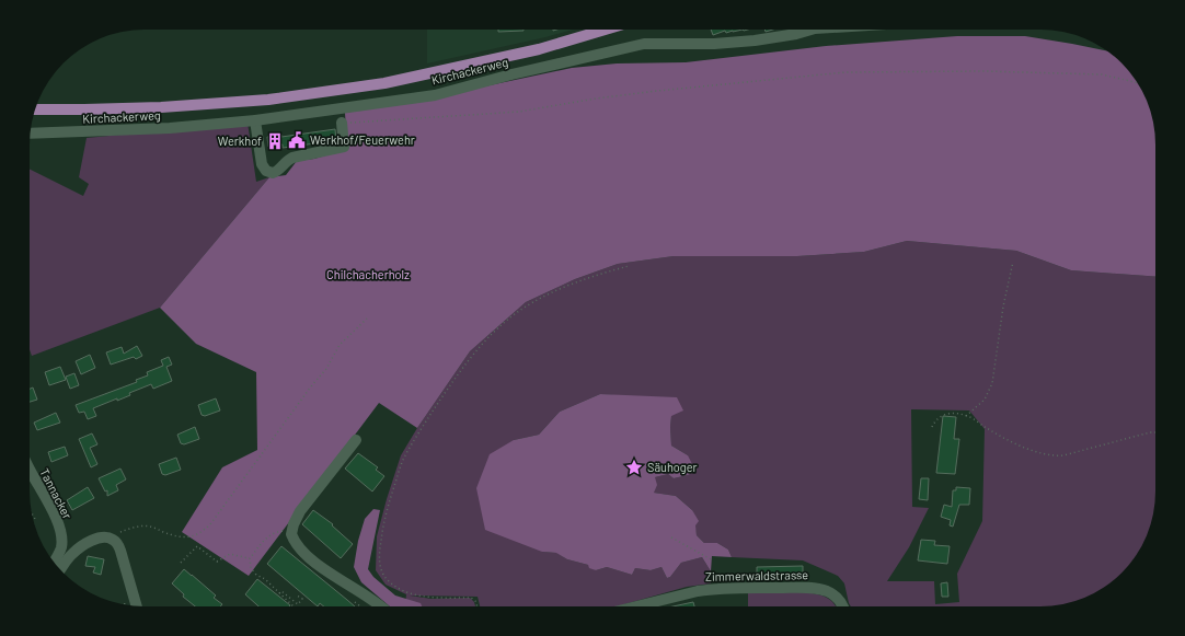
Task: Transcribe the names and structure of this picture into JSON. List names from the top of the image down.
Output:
{
  "streets": {
    "street": ["Kirchackerweg", "Tannacker", "Zimmerwaldstrasse"]
  },
  "parks": ["Chilchacherholz"],
  "places": {
    "public building": ["Werkhof/Feuerwehr"],
    "building": ["Werkhof"],
    "place": ["Säuhoger"]
  }
}
